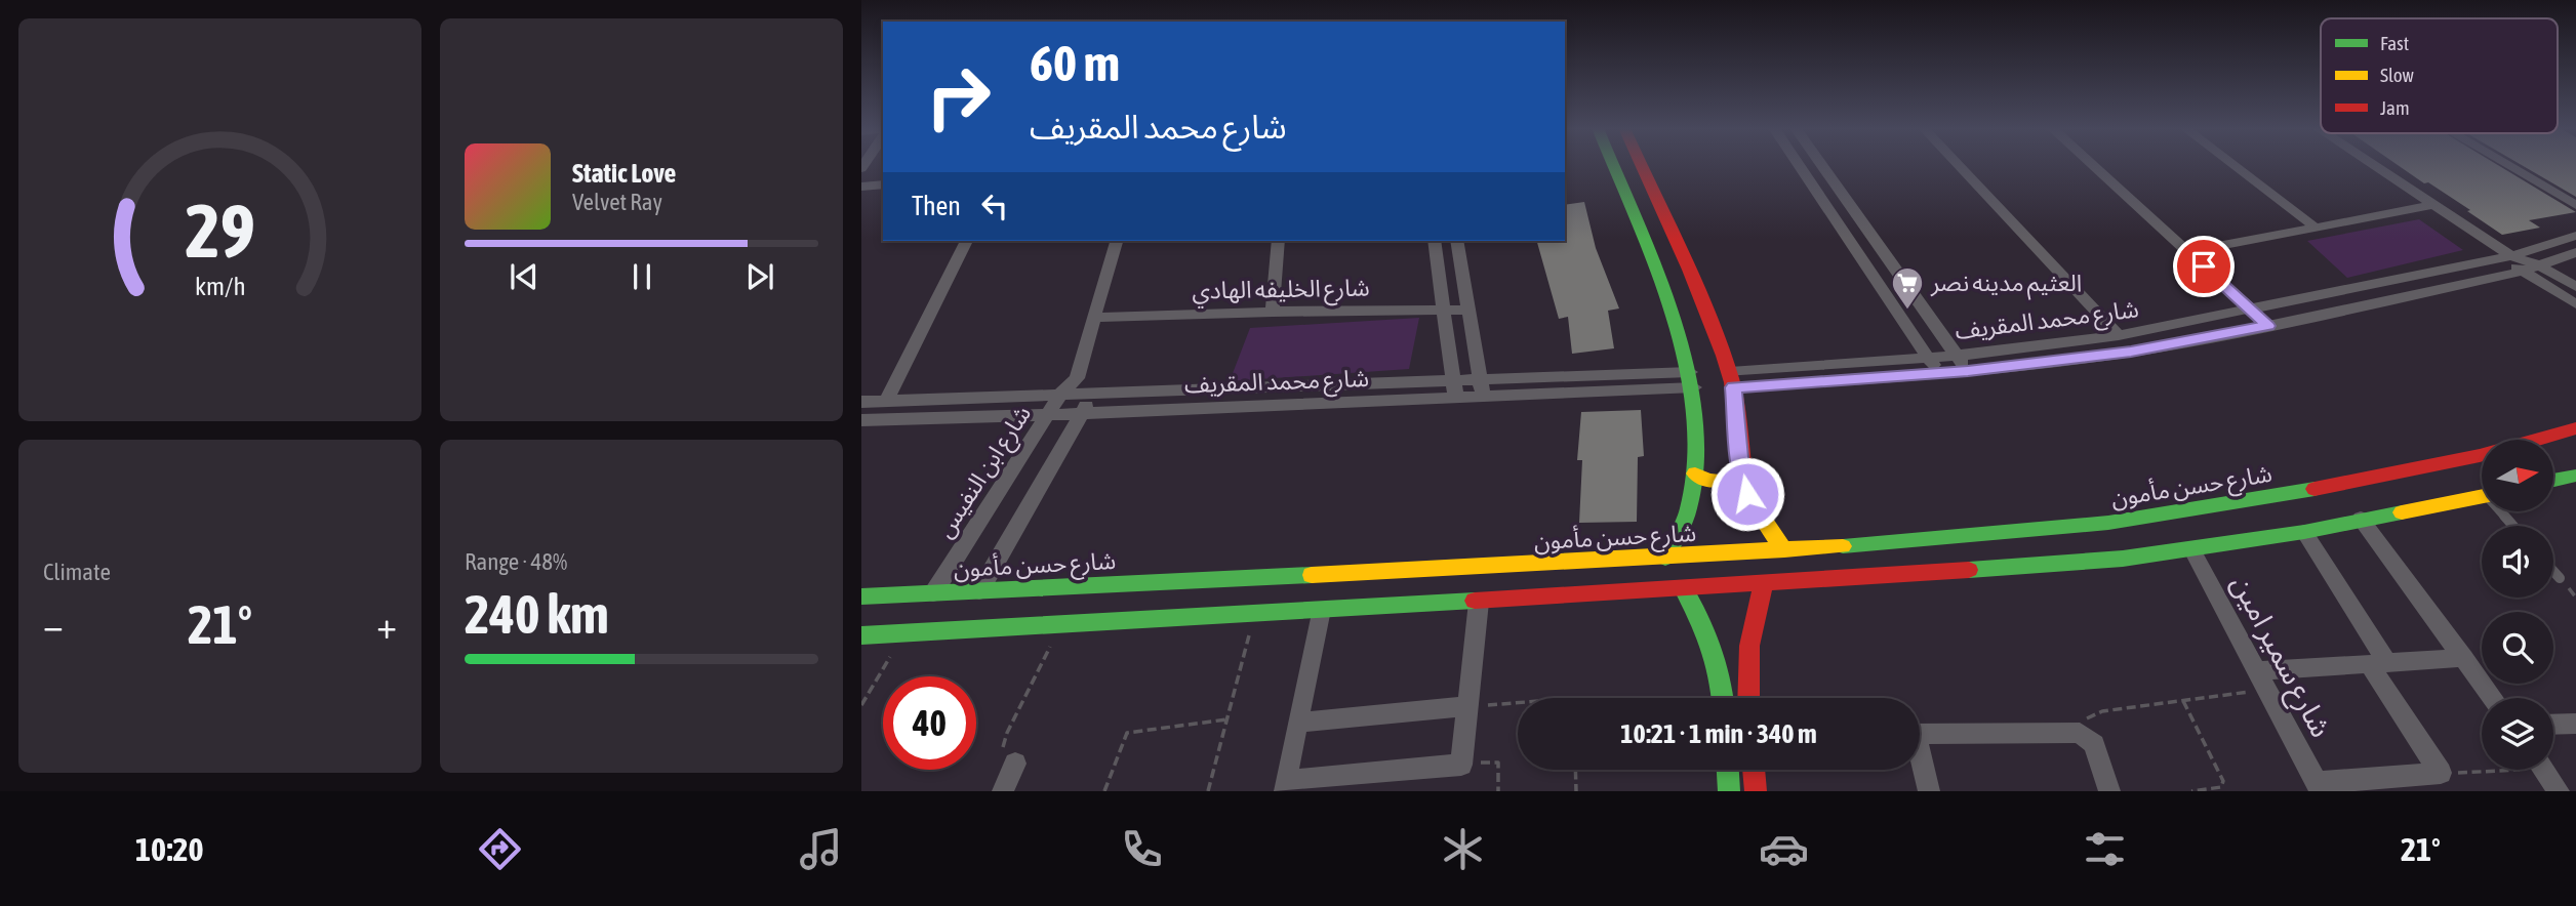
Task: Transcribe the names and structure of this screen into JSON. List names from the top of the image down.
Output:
{
  "streets": {
    "main road": ["شارع حسن مأمون"],
    "street": [
      "شارع الخليفه الهادي",
      "شارع محمد المقريف",
      "شارع ابن النفيس",
      "شارع سمير امين"
    ]
  },
  "crossings": [
    ["شارع الخليفه الهادي", "شارع ابن النفيس"],
    ["شارع محمد المقريف", "شارع ابن النفيس"],
    ["شارع ابن النفيس", "شارع حسن مأمون"]
  ],
  "places": {
    "supermarket": ["العثيم مدينه نصر"]
  },
  "legend": ["Fast", "Slow", "Jam"],
  "north": "right",
  "page": {
    "turn": ["60 m", "شارع محمد المقريف"],
    "song": ["Static Love", "Velvet Ray"],
    "then": "Then",
    "tile": [
      "Climate",
      ["Range · 48%", "240 km"]
    ],
    "heat": ["−", "21°", "+"],
    "limit": "40",
    "trip": "10:21 · 1 min · 340 m",
    "tabs": ["10:20", "21°"],
    "gauge": ["29", "km/h"]
  }
}
